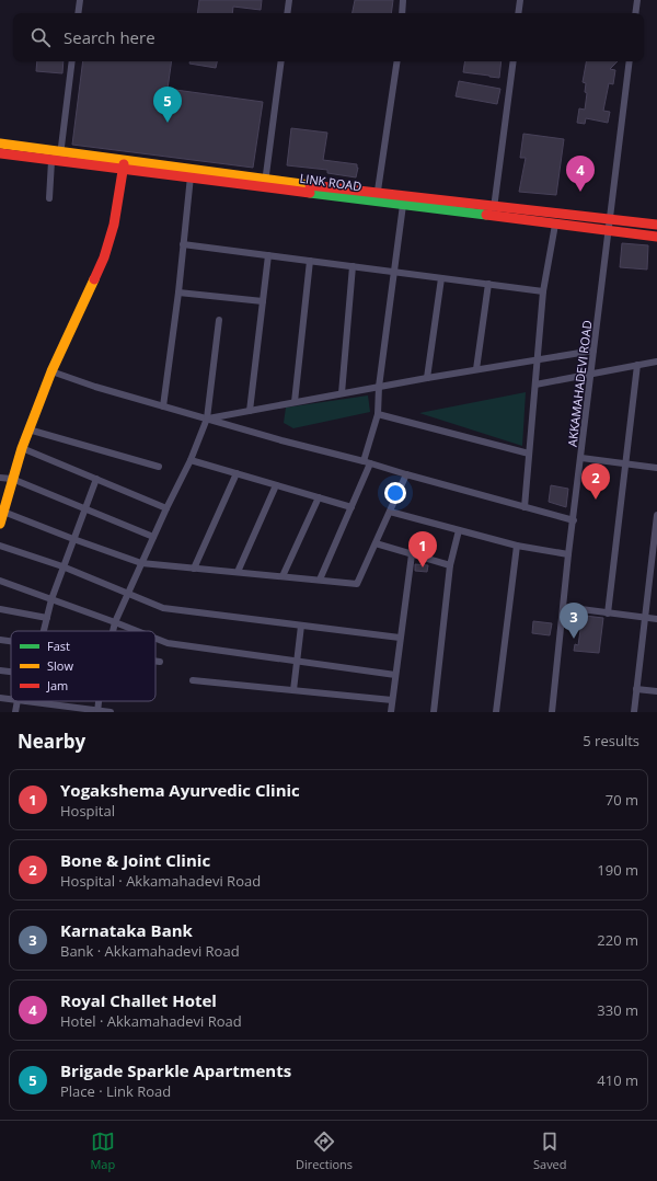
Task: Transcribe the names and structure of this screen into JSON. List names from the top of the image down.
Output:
{
  "streets": {
    "main road": ["LINK ROAD"],
    "street": ["AKKAMAHADEVI ROAD"]
  },
  "crossings": [
    ["LINK ROAD", "AKKAMAHADEVI ROAD"]
  ],
  "legend": ["Fast", "Slow", "Jam"],
  "page": {
    "search": "Search here",
    "pins": [
      "5",
      "4",
      "2",
      "1",
      "3"
    ],
    "heading": ["Nearby", "5 results"],
    "list": [
      {
        "mark": "1",
        "name": "Yogakshema Ayurvedic Clinic",
        "note": "Hospital",
        "value": "70 m"
      },
      {
        "mark": "2",
        "name": "Bone & Joint Clinic",
        "note": "Hospital · Akkamahadevi Road",
        "value": "190 m"
      },
      {
        "mark": "3",
        "name": "Karnataka Bank",
        "note": "Bank · Akkamahadevi Road",
        "value": "220 m"
      },
      {
        "mark": "4",
        "name": "Royal Challet Hotel",
        "note": "Hotel · Akkamahadevi Road",
        "value": "330 m"
      },
      {
        "mark": "5",
        "name": "Brigade Sparkle Apartments",
        "note": "Place · Link Road",
        "value": "410 m"
      }
    ],
    "nav": ["Map", "Directions", "Saved"]
  }
}
